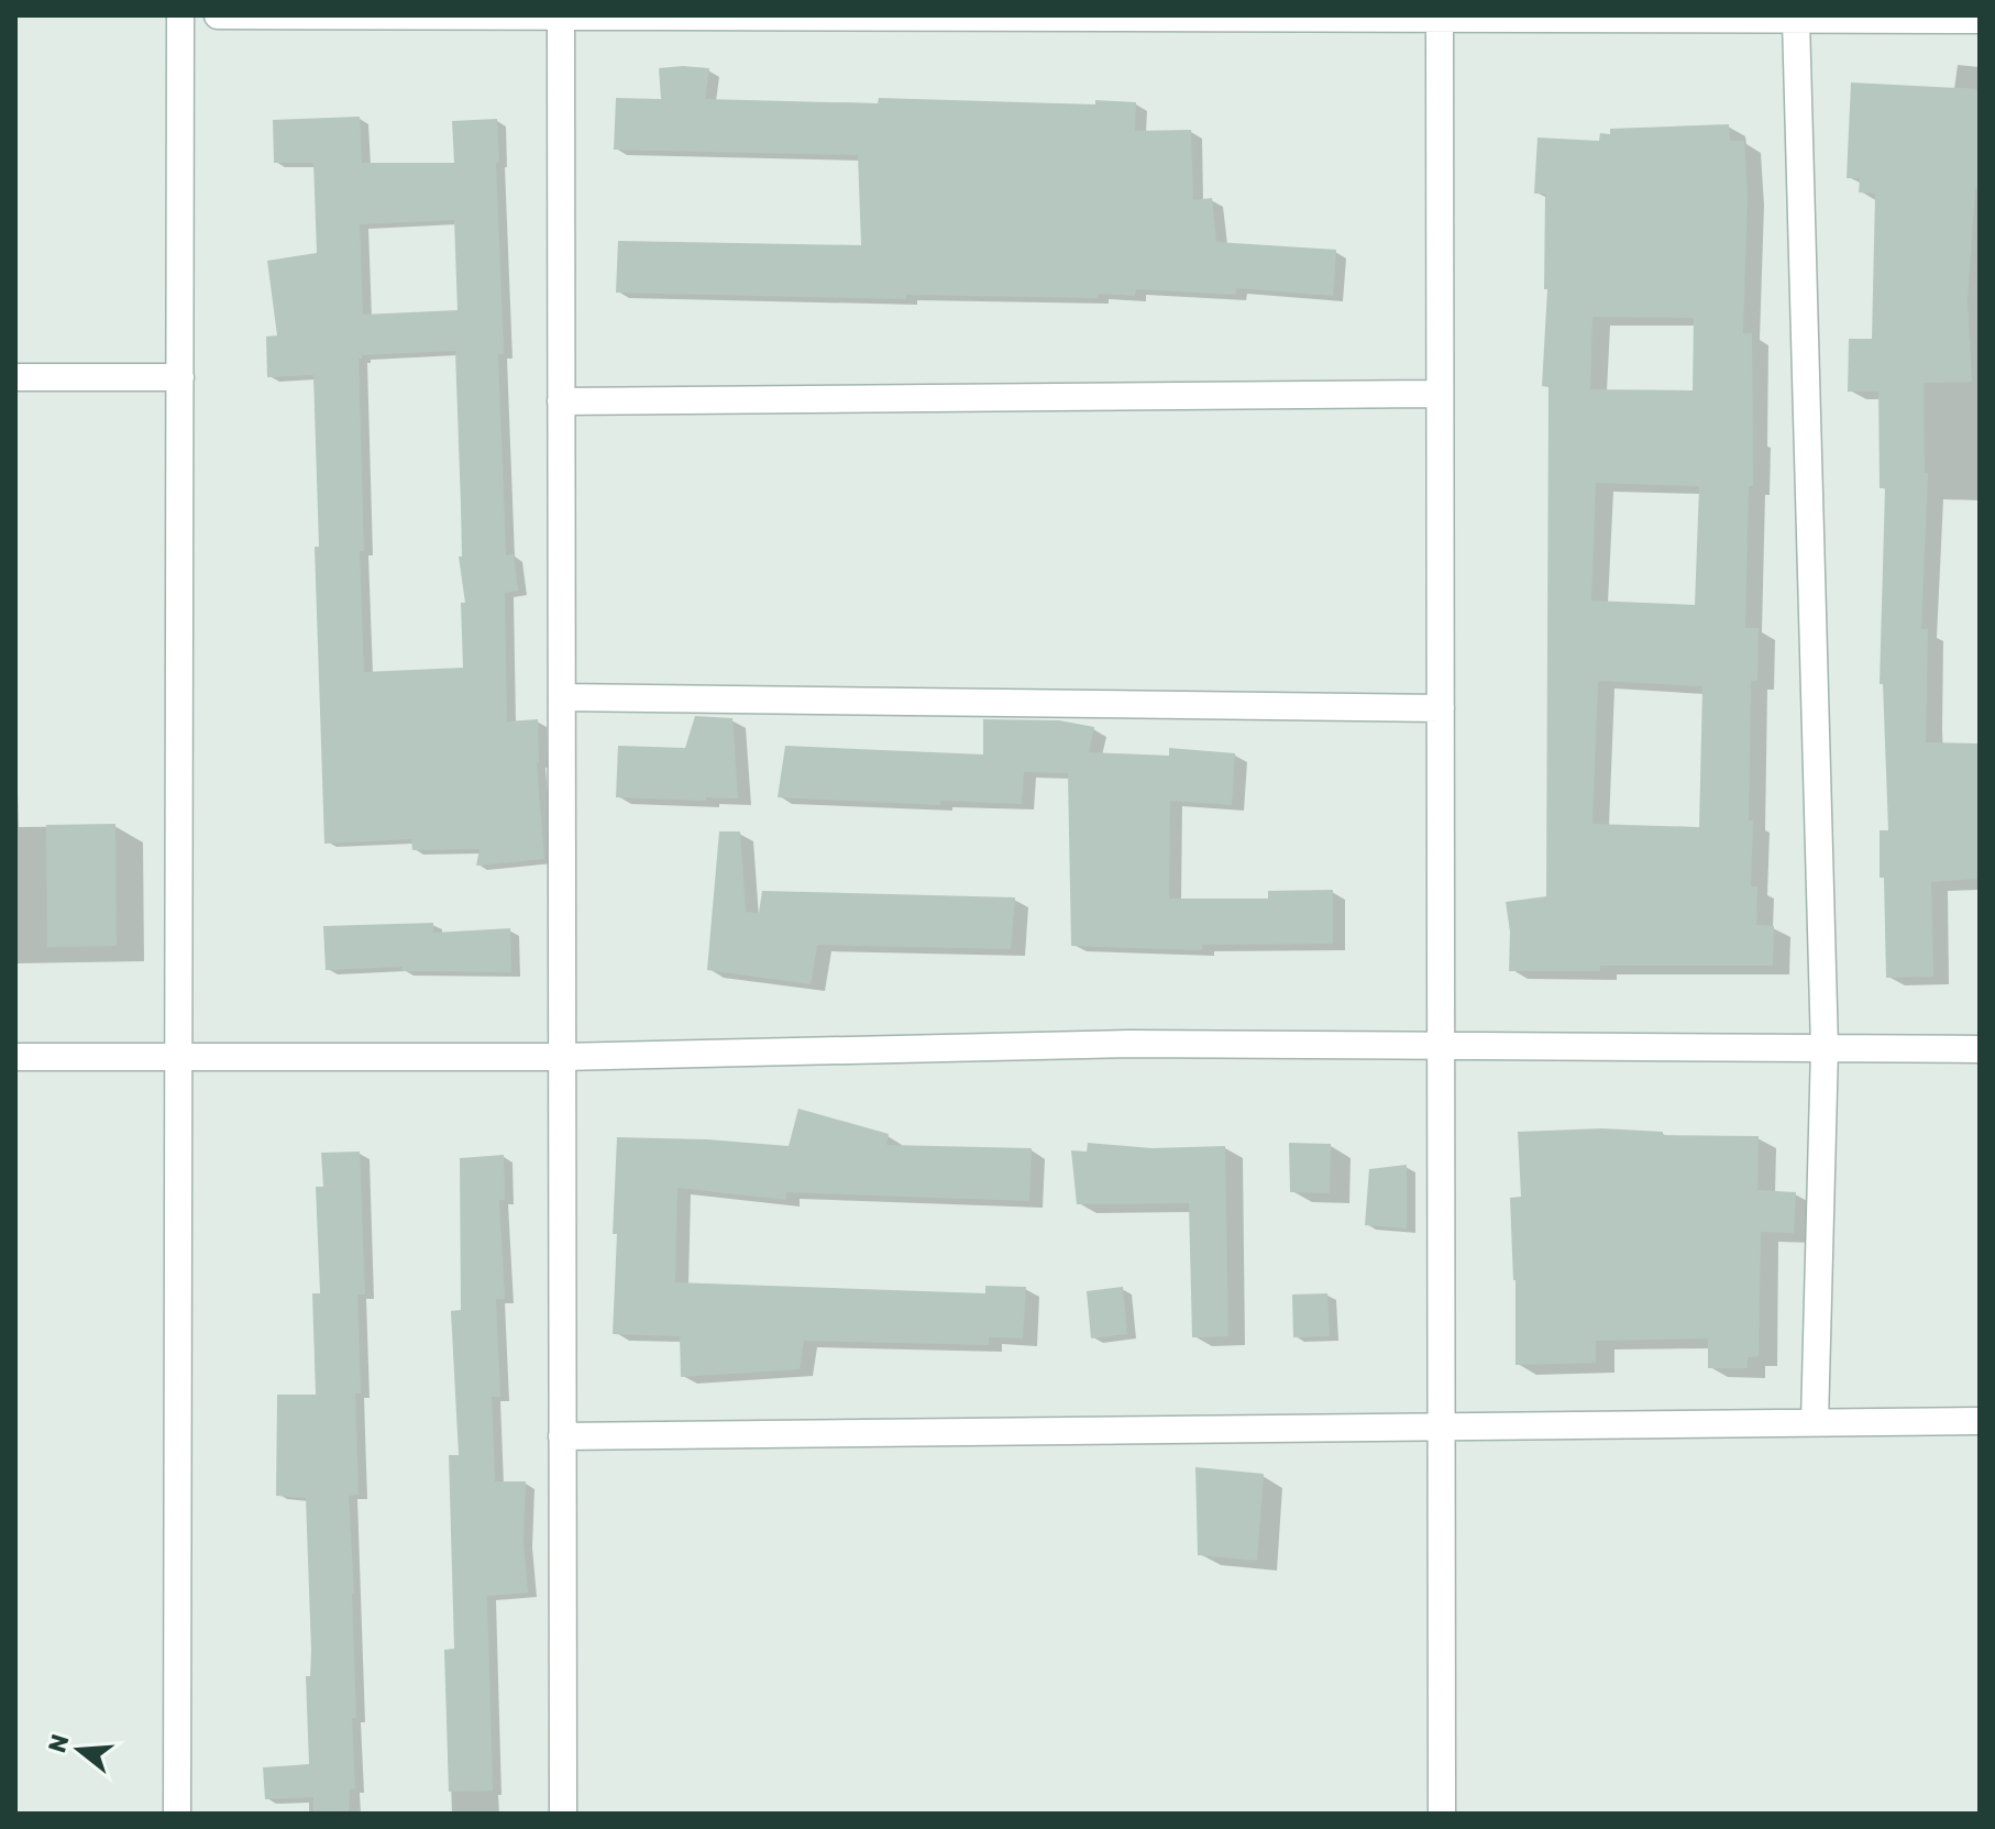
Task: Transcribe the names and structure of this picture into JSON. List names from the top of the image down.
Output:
{
  "north": "left"
}
